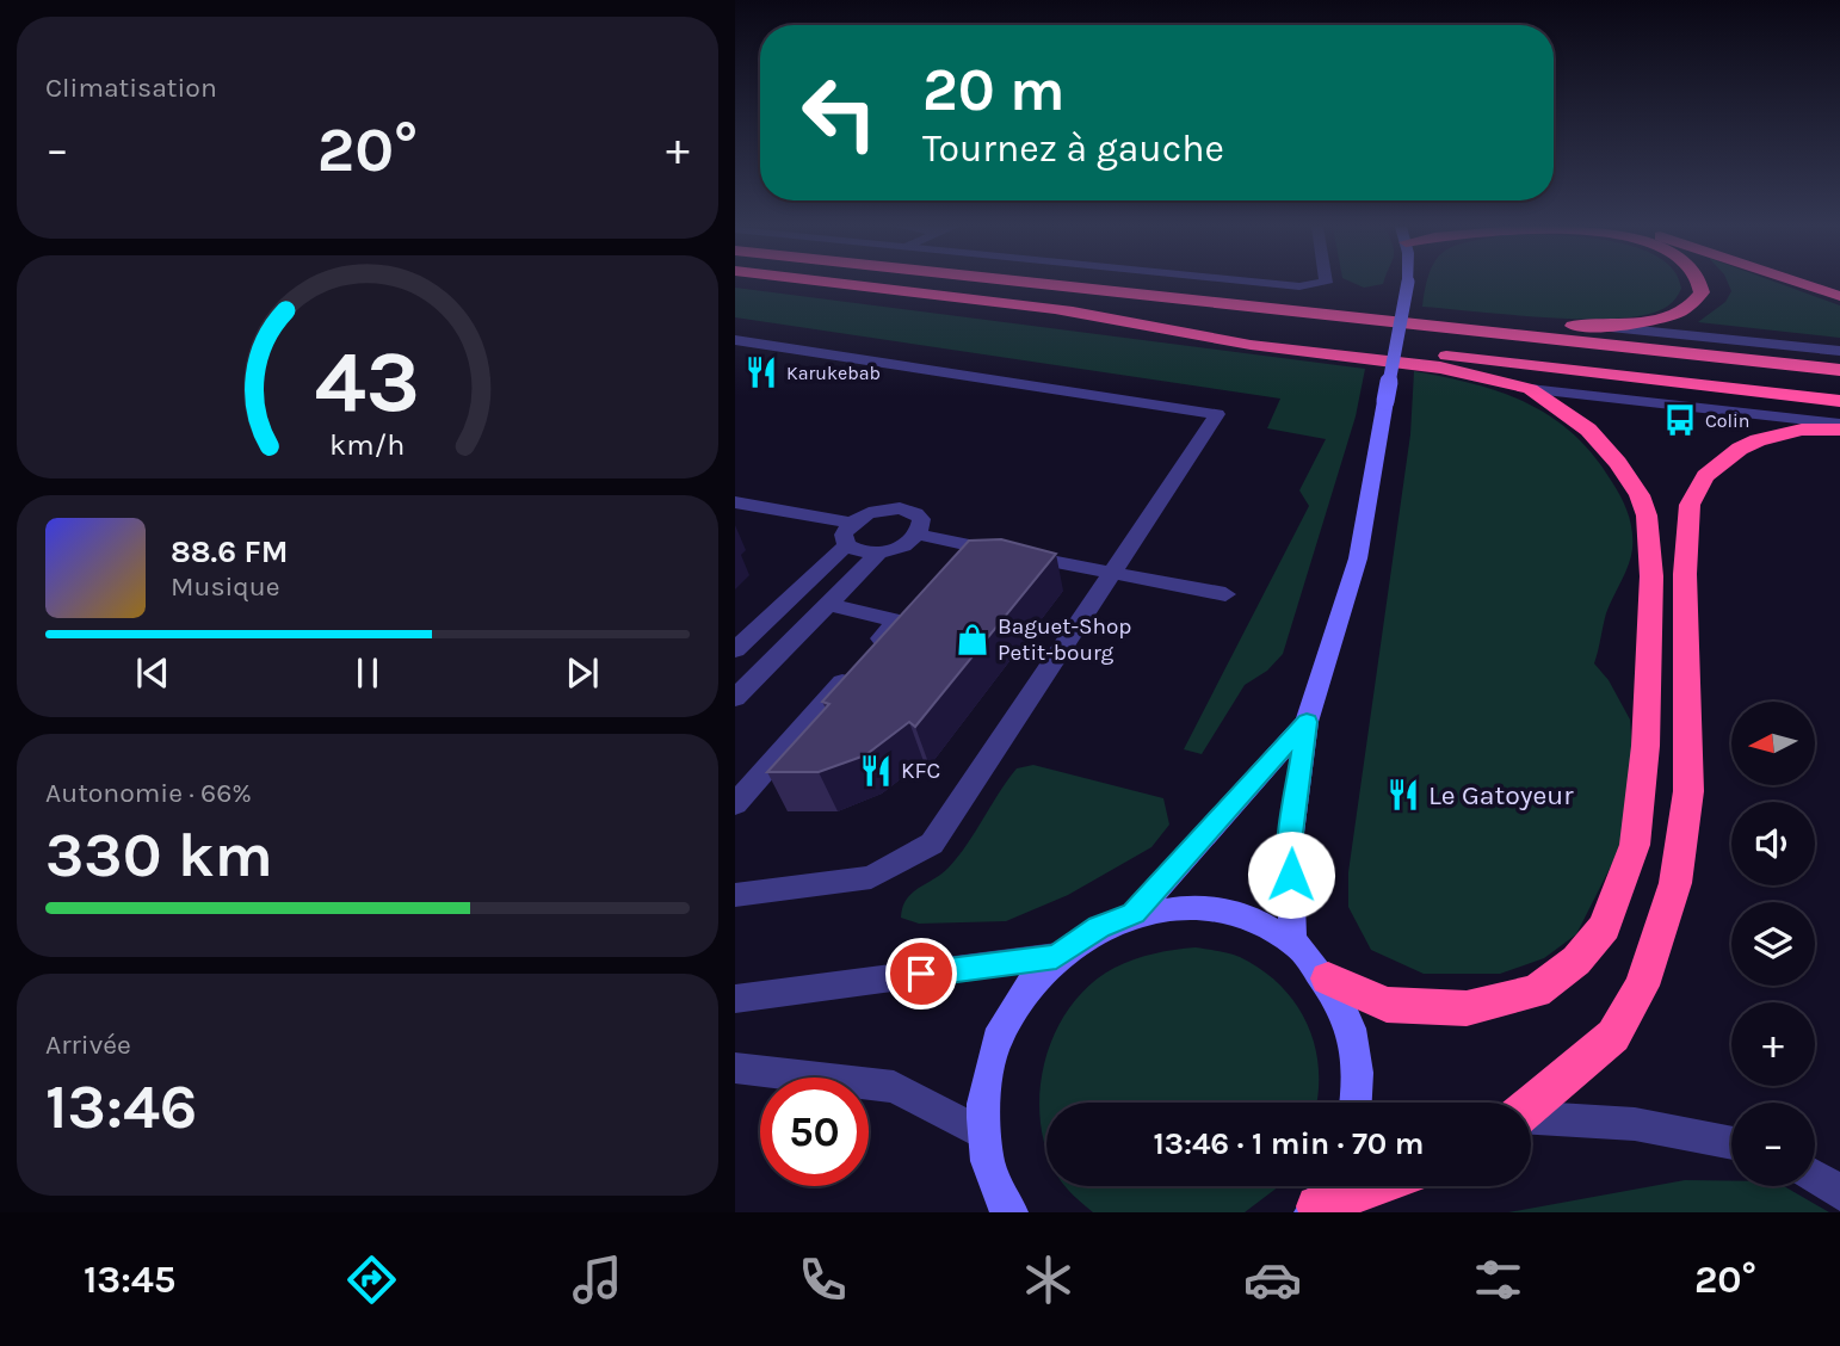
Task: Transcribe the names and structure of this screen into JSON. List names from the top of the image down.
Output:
{
  "places": {
    "restaurant": ["Karukebab", "KFC", "Le Gatoyeur"],
    "bus stop": ["Colin"],
    "shop": ["Baguet-Shop Petit-bourg"]
  },
  "north": "left",
  "page": {
    "tile": [
      "Climatisation",
      ["Autonomie · 66%", "330 km"],
      ["Arrivée", "13:46"]
    ],
    "turn": ["20 m", "Tournez à gauche"],
    "heat": ["−", "20°", "+"],
    "song": ["88.6 FM", "Musique"],
    "map_buttons": ["+", "−"],
    "limit": "50",
    "trip": "13:46 · 1 min · 70 m",
    "tabs": ["13:45", "20°"],
    "gauge": ["43", "km/h"]
  }
}
